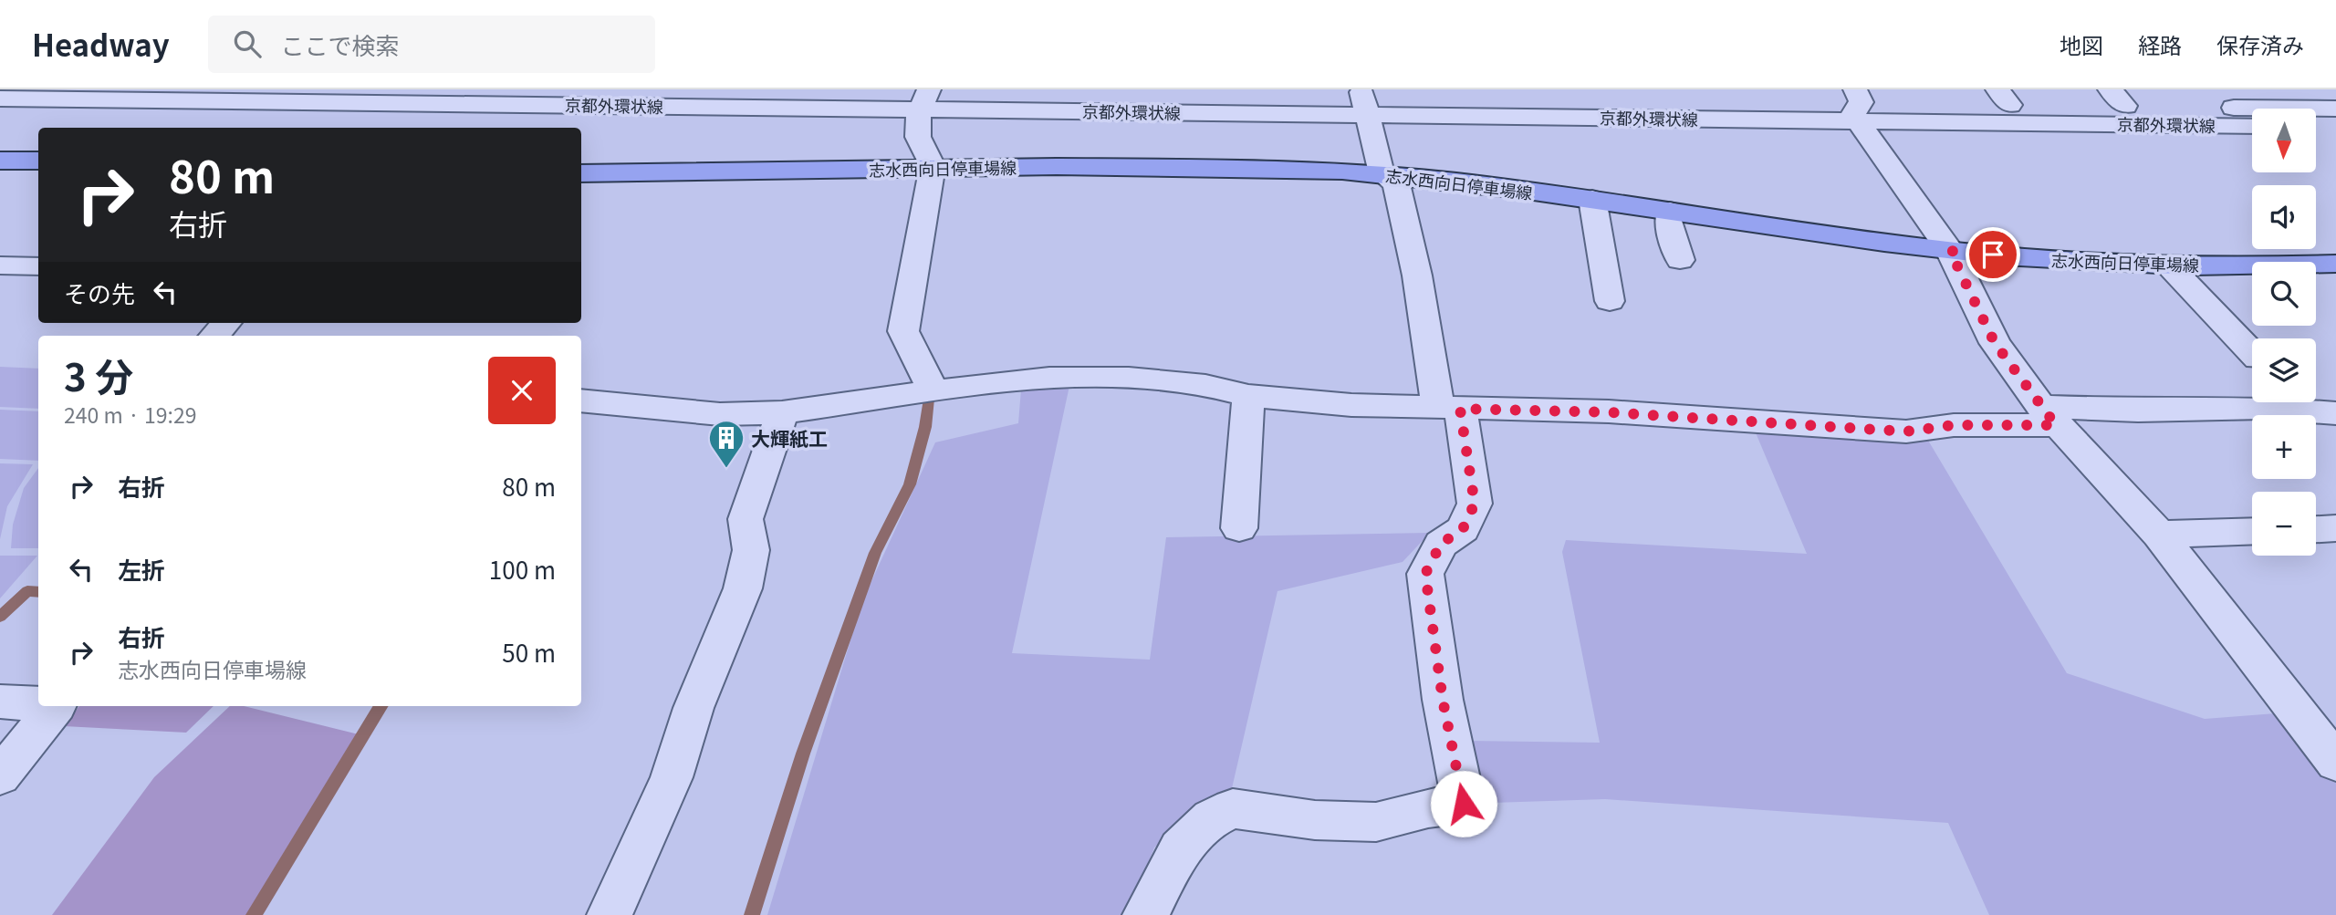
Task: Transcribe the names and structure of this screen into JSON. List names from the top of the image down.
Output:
{
  "streets": {
    "main road": ["志水西向日停車場線"],
    "street": ["京都外環状線"]
  },
  "places": {
    "building": ["大輝紙工"]
  },
  "north": "bottom",
  "page": {
    "header": "Headway",
    "search": "ここで検索",
    "nav": ["地図", "経路", "保存済み"],
    "map_buttons": ["+", "−"],
    "turn": ["80 m", "右折"],
    "then": "その先",
    "heading": ["3 分", "240 m · 19:29"],
    "list": [
      {
        "name": "右折",
        "value": "80 m"
      },
      {
        "name": "左折",
        "value": "100 m"
      },
      {
        "name": "右折",
        "note": "志水西向日停車場線",
        "value": "50 m"
      }
    ]
  }
}
